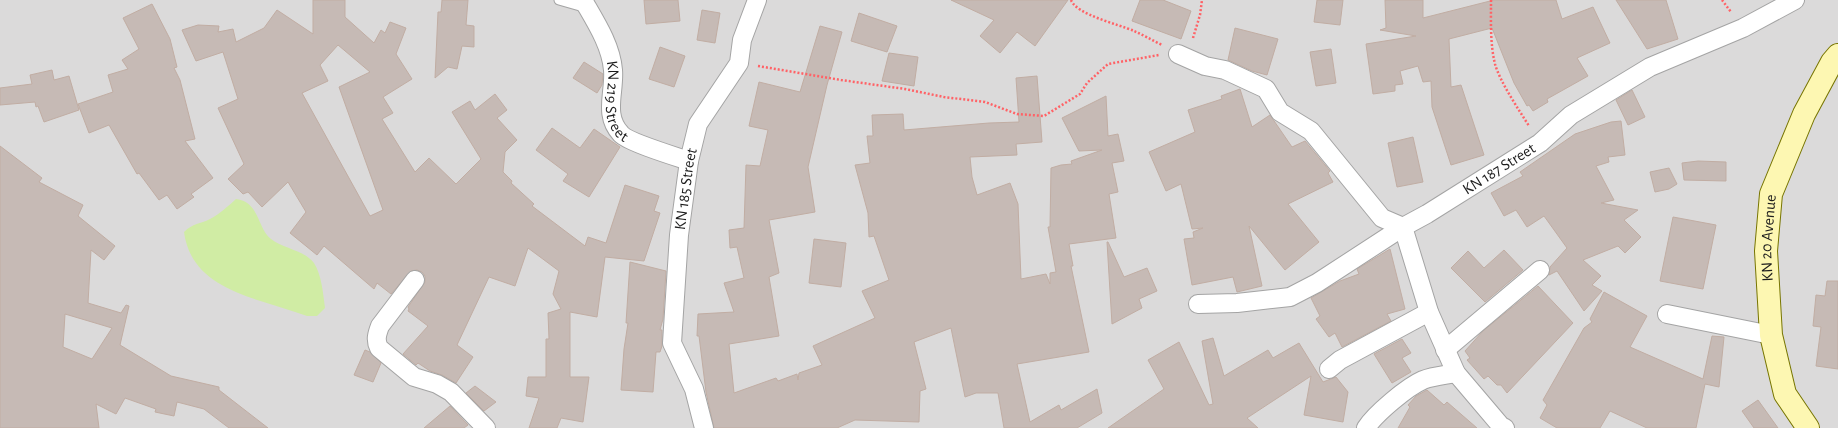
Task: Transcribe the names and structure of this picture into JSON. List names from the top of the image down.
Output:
{
  "streets": {
    "main road": ["KN 20 Avenue"],
    "street": ["KN 219 Street", "KN 187 Street", "KN 185 Street"]
  },
  "crossings": [
    ["KN 219 Street", "KN 185 Street"]
  ]
}
